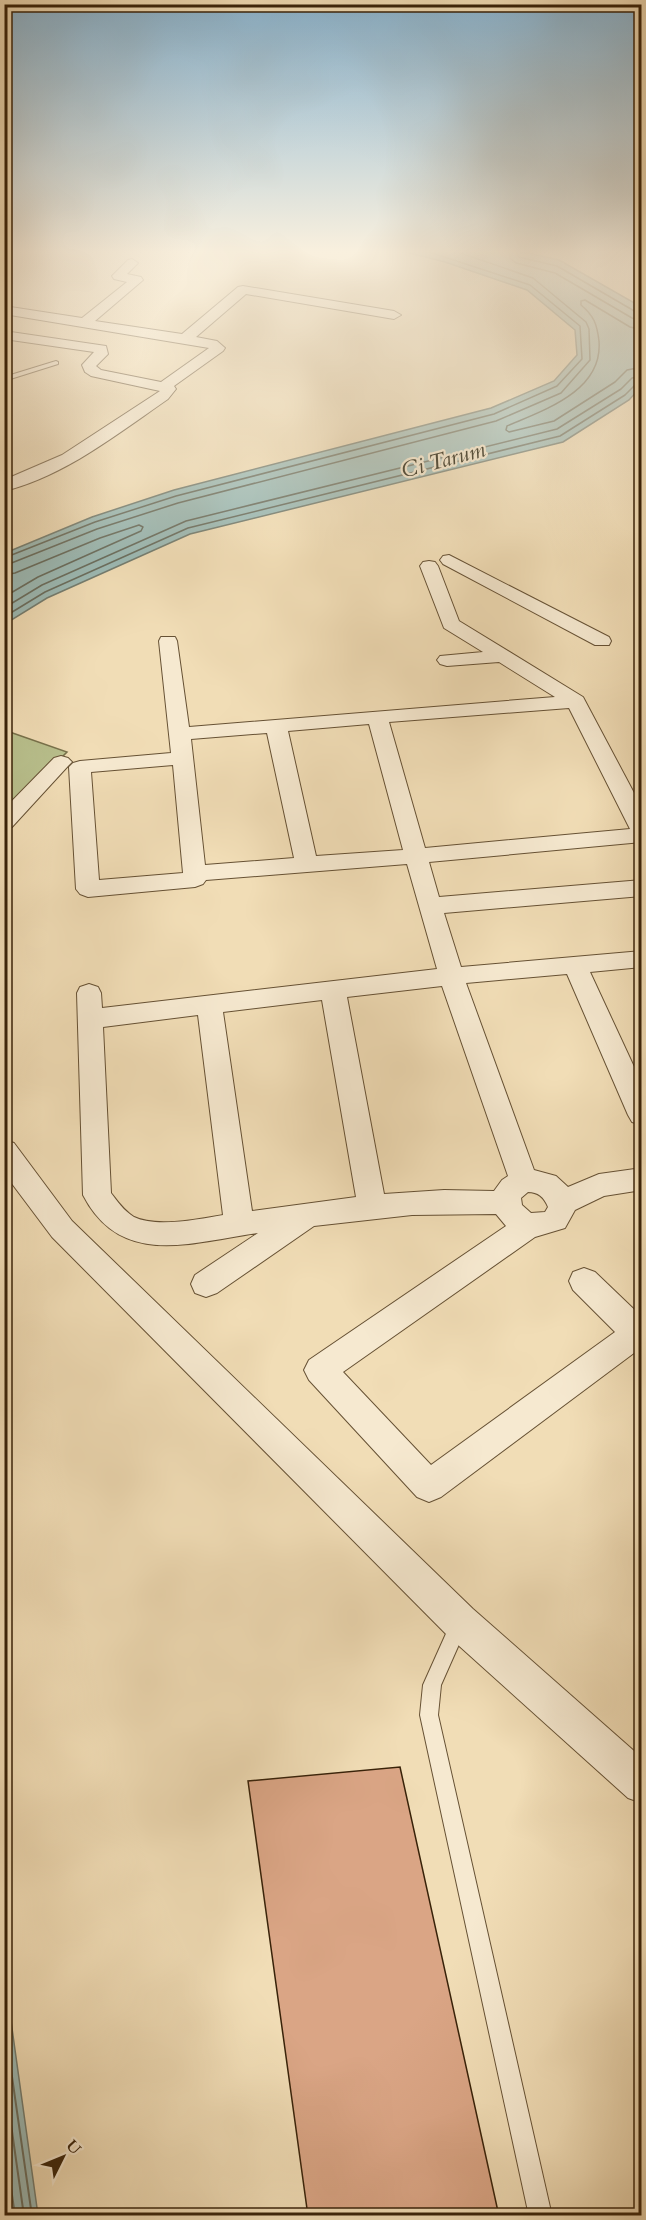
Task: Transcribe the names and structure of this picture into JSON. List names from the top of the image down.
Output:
{
  "water": ["Ci Tarum"],
  "north": "top right"
}
